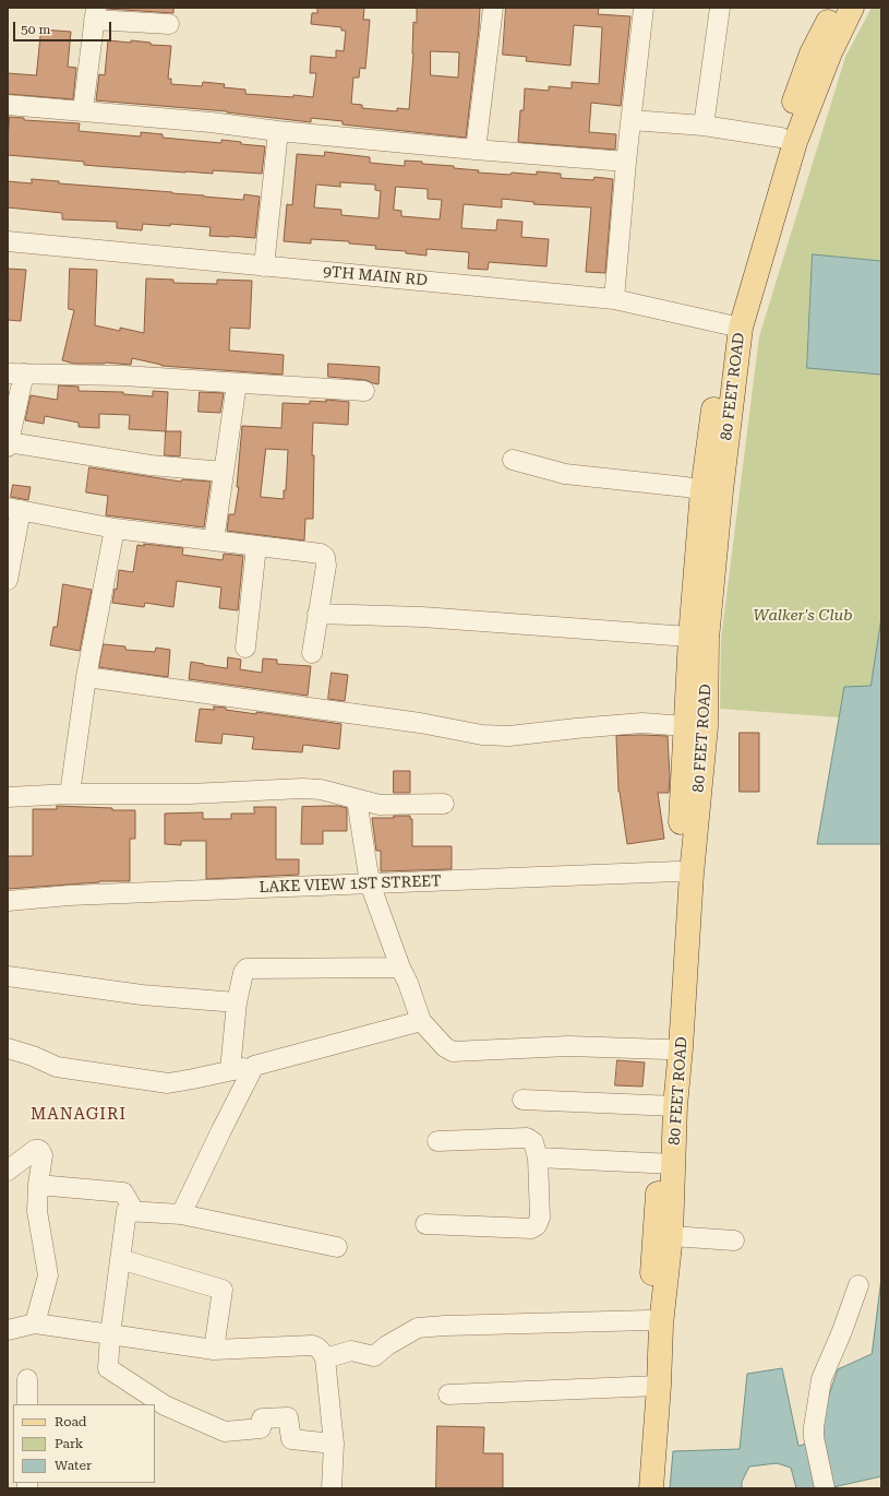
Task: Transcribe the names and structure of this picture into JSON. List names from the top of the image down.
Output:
{
  "streets": {
    "main road": ["80 FEET ROAD"],
    "street": ["9TH MAIN RD", "LAKE VIEW 1ST STREET"]
  },
  "crossings": [
    ["9TH MAIN RD", "80 FEET ROAD"],
    ["80 FEET ROAD", "LAKE VIEW 1ST STREET"]
  ],
  "districts": ["MANAGIRI"],
  "parks": ["Walker's Club"],
  "legend": ["Road", "Park", "Water"],
  "scale_bar": "50 m"
}
